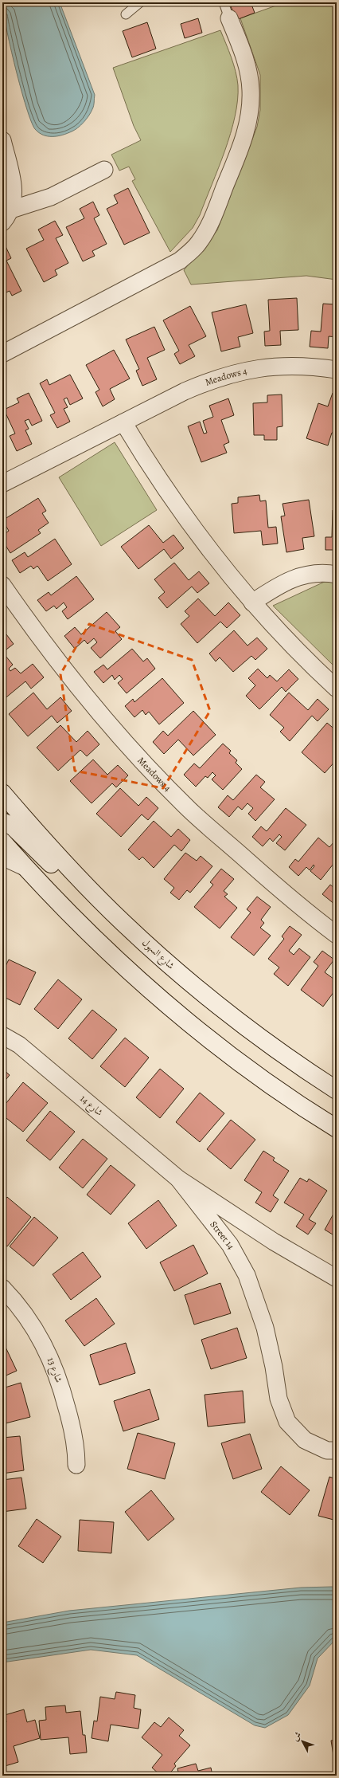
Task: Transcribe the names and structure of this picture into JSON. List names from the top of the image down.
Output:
{
  "streets": {
    "main road": ["شارع السهول"],
    "street": [
      "Meadows 4",
      "شارع 14",
      "Street 14",
      "شارع 13"
    ]
  },
  "crossings": [
    ["شارع 14", "Street 14"]
  ],
  "north": "top left"
}
